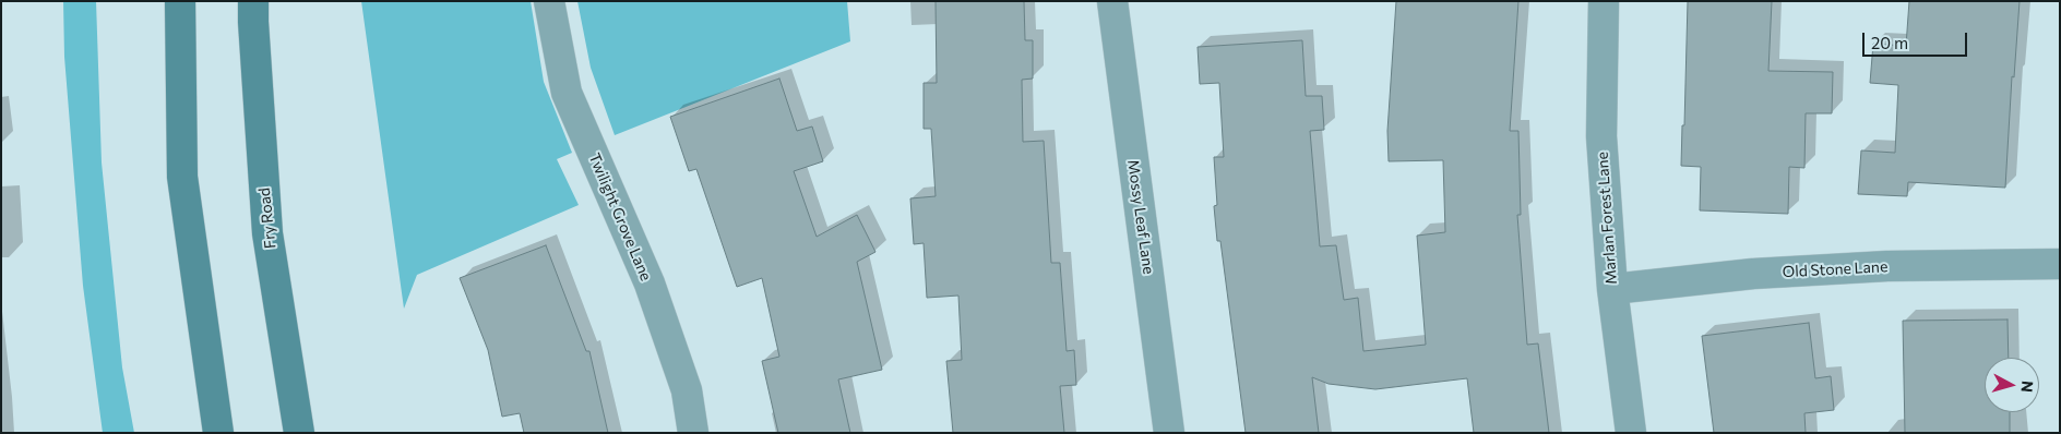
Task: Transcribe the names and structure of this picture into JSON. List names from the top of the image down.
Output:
{
  "streets": {
    "main road": ["Fry Road"],
    "street": [
      "Twilight Grove Lane",
      "Mossy Leaf Lane",
      "Marlan Forest Lane",
      "Old Stone Lane"
    ]
  },
  "crossings": [
    ["Marlan Forest Lane", "Old Stone Lane"]
  ],
  "scale_bar": "20 m",
  "north": "right"
}
